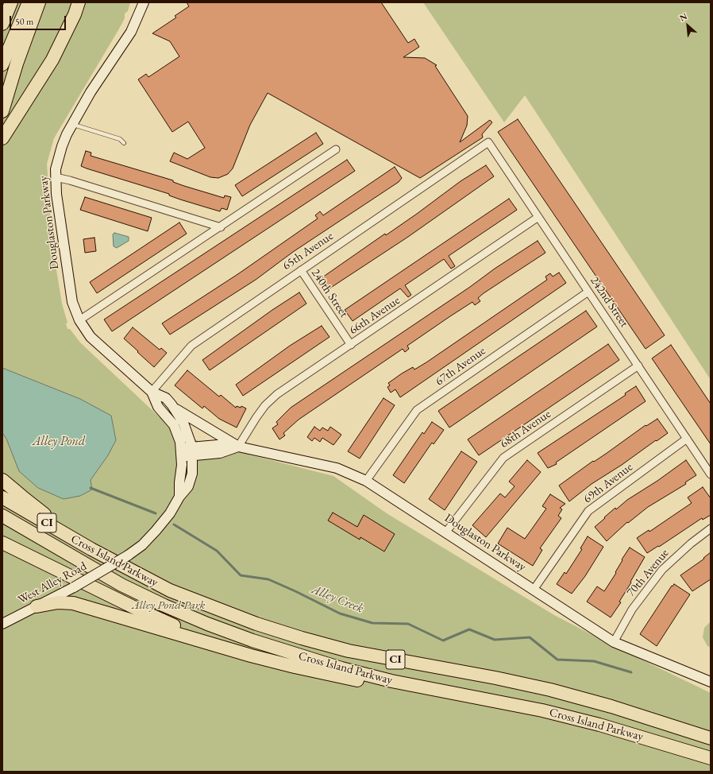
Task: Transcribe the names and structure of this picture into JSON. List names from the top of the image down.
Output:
{
  "streets": {
    "highway": ["CI", "Cross Island Parkway"],
    "main road": ["Douglaston Parkway", "West Alley Road"],
    "street": [
      "65th Avenue",
      "240th Street",
      "242nd Street",
      "66th Avenue",
      "67th Avenue",
      "68th Avenue",
      "69th Avenue",
      "70th Avenue"
    ]
  },
  "crossings": [
    ["Douglaston Parkway", "65th Avenue"],
    ["Douglaston Parkway", "66th Avenue"],
    ["Douglaston Parkway", "67th Avenue"],
    ["Douglaston Parkway", "68th Avenue"],
    ["Douglaston Parkway", "69th Avenue"],
    ["Douglaston Parkway", "70th Avenue"],
    ["Douglaston Parkway", "West Alley Road"],
    ["65th Avenue", "240th Street"],
    ["65th Avenue", "242nd Street"],
    ["240th Street", "66th Avenue"],
    ["242nd Street", "66th Avenue"],
    ["242nd Street", "67th Avenue"],
    ["242nd Street", "68th Avenue"],
    ["242nd Street", "69th Avenue"]
  ],
  "water": ["Alley Pond", "Alley Creek"],
  "parks": ["Alley Pond Park"],
  "scale_bar": "50 m",
  "north": "top left"
}
